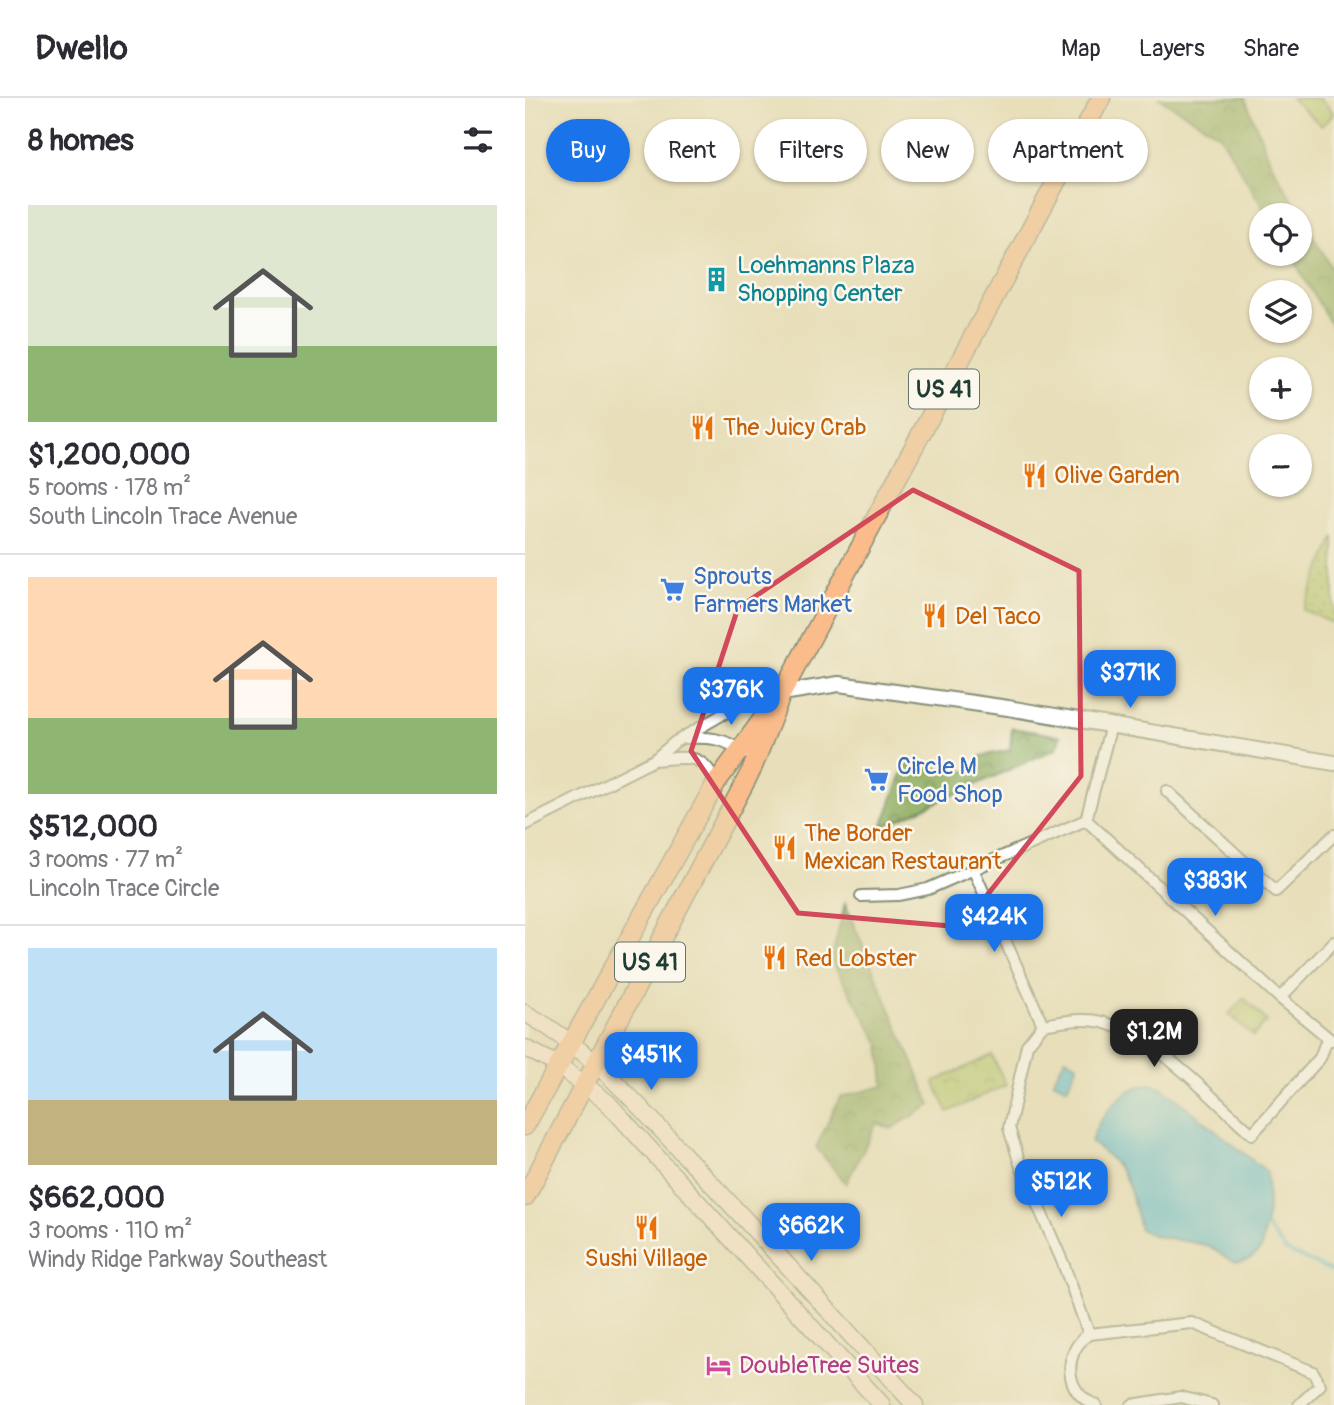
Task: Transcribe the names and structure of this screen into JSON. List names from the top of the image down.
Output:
{
  "streets": {
    "main road": ["US 41"]
  },
  "places": {
    "building": ["Loehmanns Plaza Shopping Center"],
    "restaurant": [
      "The Juicy Crab",
      "Olive Garden",
      "Del Taco",
      "The Border Mexican Restaurant",
      "Red Lobster",
      "Sushi Village"
    ],
    "supermarket": ["Sprouts Farmers Market", "Circle M Food Shop"],
    "hotel": ["DoubleTree Suites"]
  },
  "page": {
    "header": "Dwello",
    "nav": ["Map", "Layers", "Share"],
    "heading": "8 homes",
    "chip": [
      "Buy",
      "Rent",
      "Filters",
      "New",
      "Apartment"
    ],
    "list": [
      {
        "name": "$1,200,000",
        "note": "5 rooms · 178 m² · South Lincoln Trace Avenue"
      },
      {
        "name": "$512,000",
        "note": "3 rooms · 77 m² · Lincoln Trace Circle"
      },
      {
        "name": "$662,000",
        "note": "3 rooms · 110 m² · Windy Ridge Parkway Southeast"
      }
    ],
    "map_buttons": ["+", "−"],
    "price": [
      "$371K",
      "$376K",
      "$383K",
      "$424K",
      "$1.2M",
      "$451K",
      "$512K",
      "$662K"
    ]
  }
}
